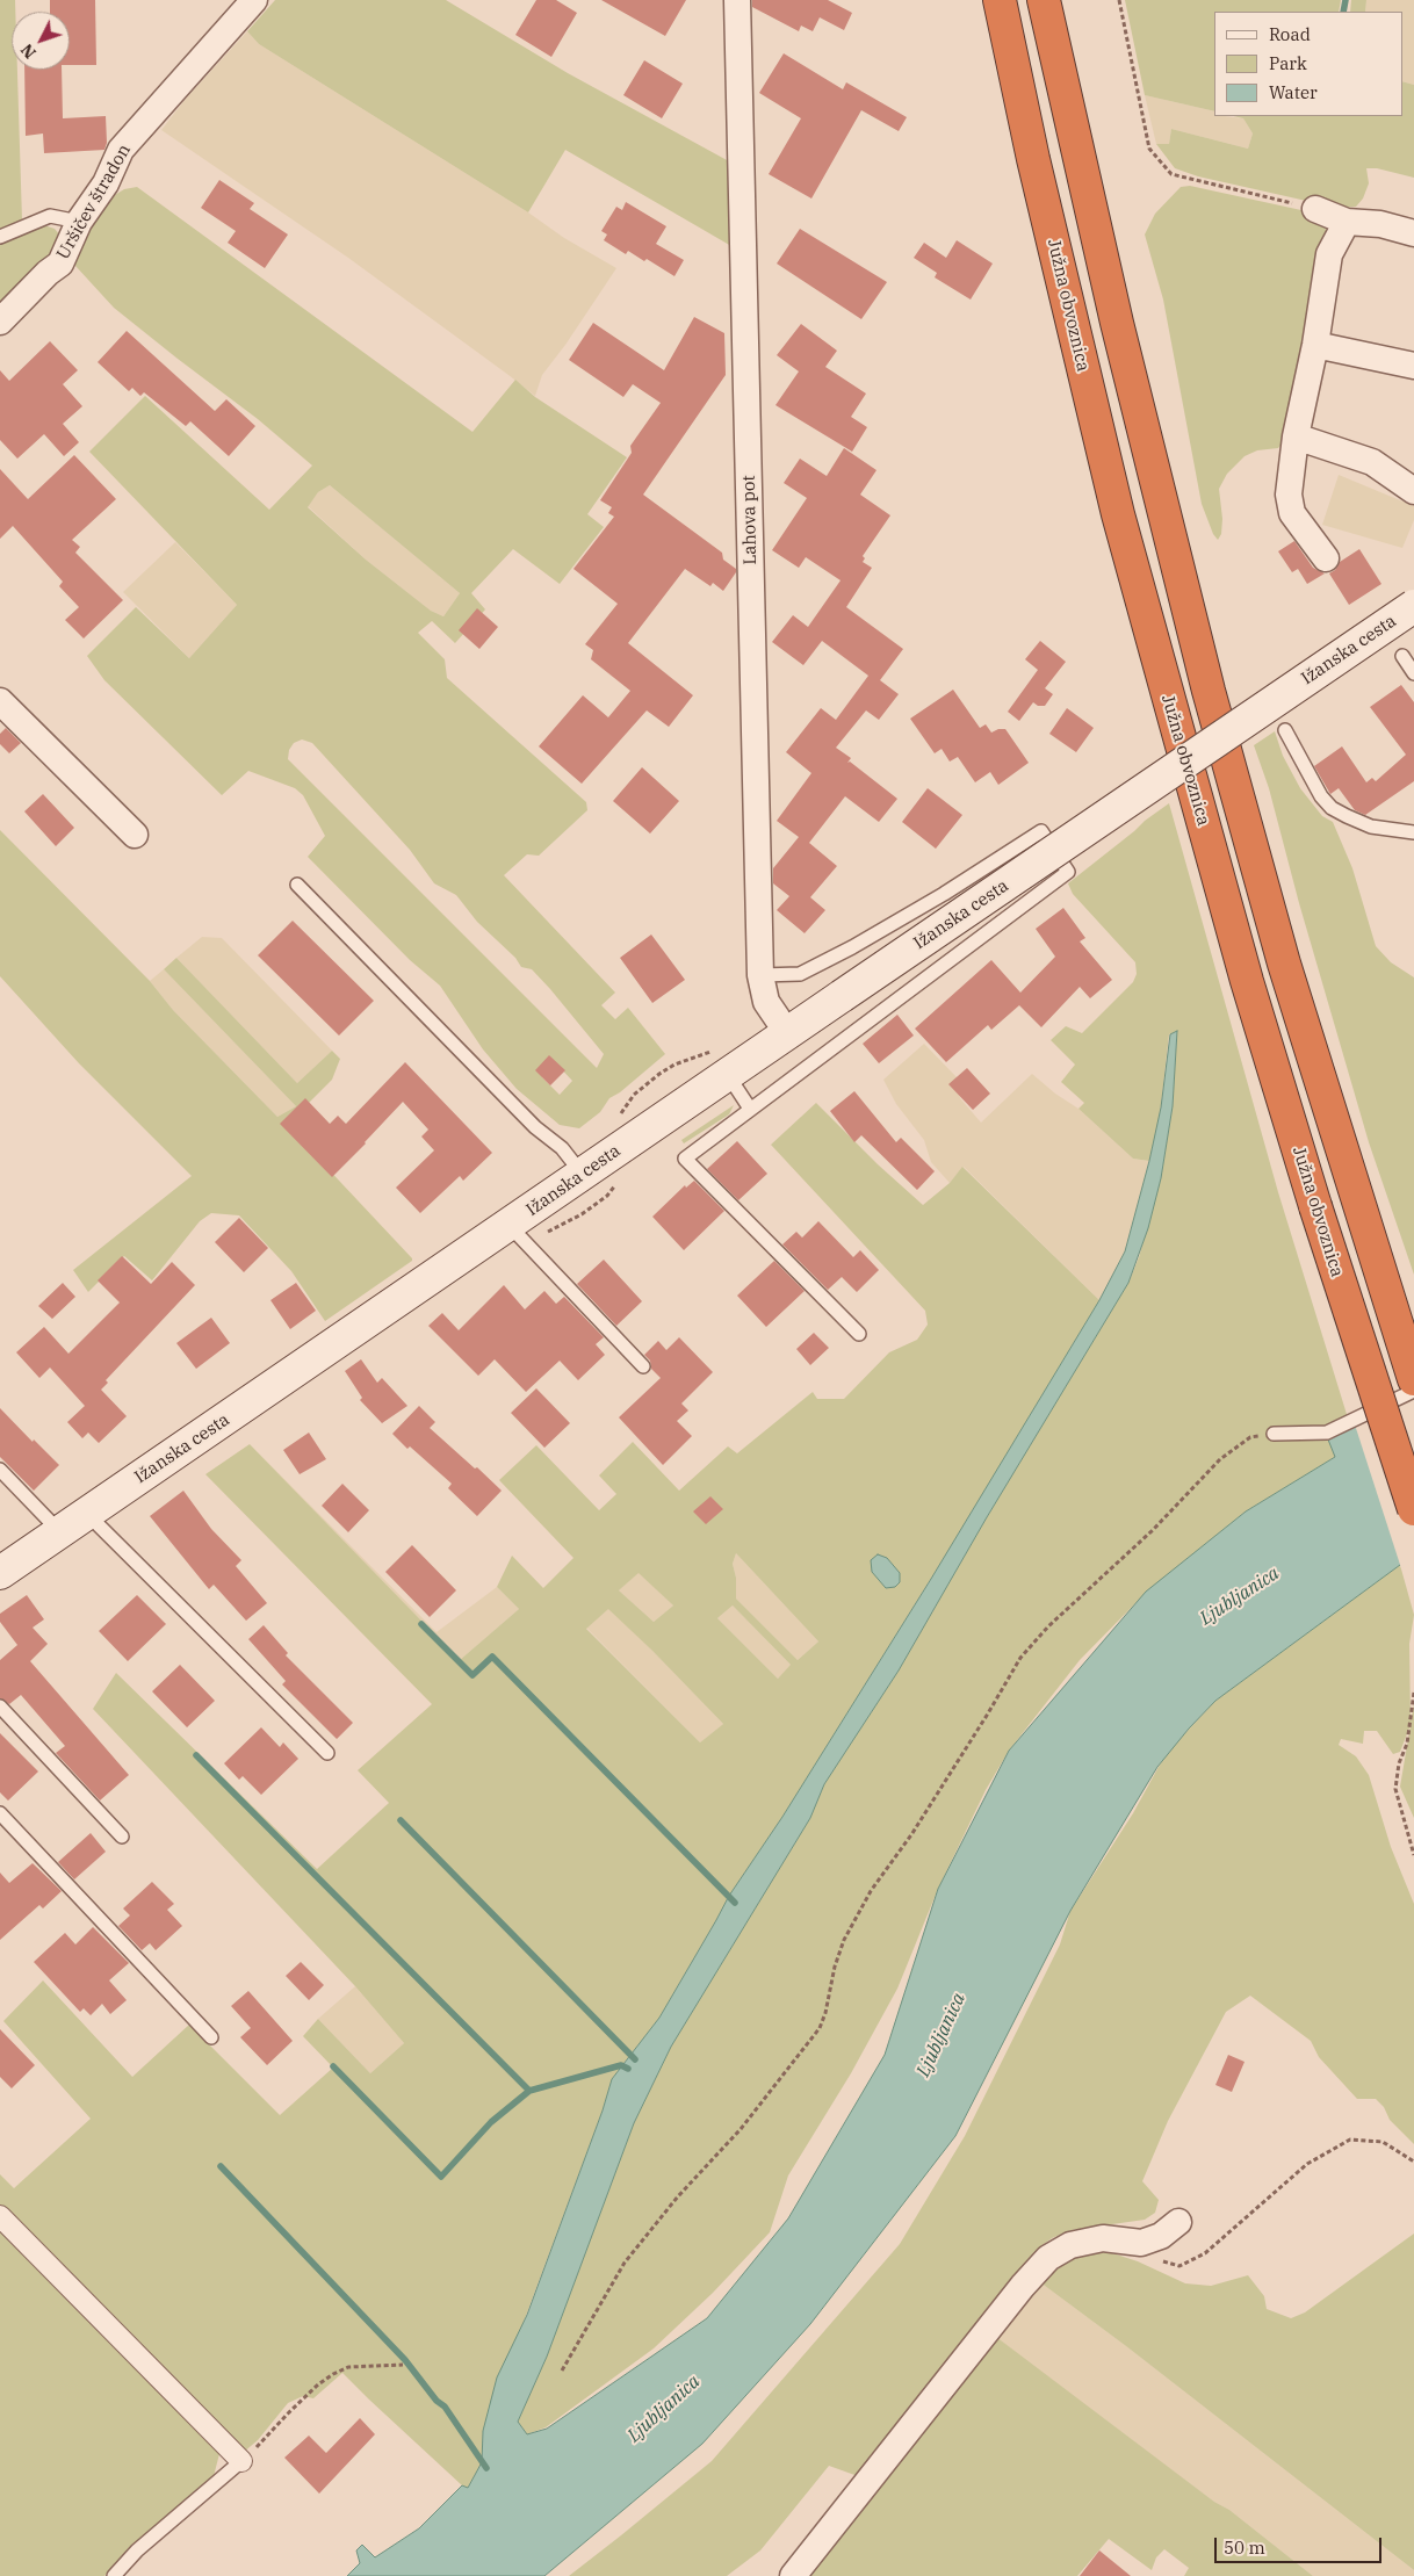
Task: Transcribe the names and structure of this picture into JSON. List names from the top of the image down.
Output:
{
  "streets": {
    "highway": ["Južna obvoznica"],
    "main road": ["Ižanska cesta"],
    "street": ["Uršičev štradon", "Lahova pot"]
  },
  "crossings": [
    ["Lahova pot", "Ižanska cesta"]
  ],
  "water": ["Ljubljanica"],
  "legend": ["Road", "Park", "Water"],
  "scale_bar": "50 m",
  "north": "bottom left"
}
